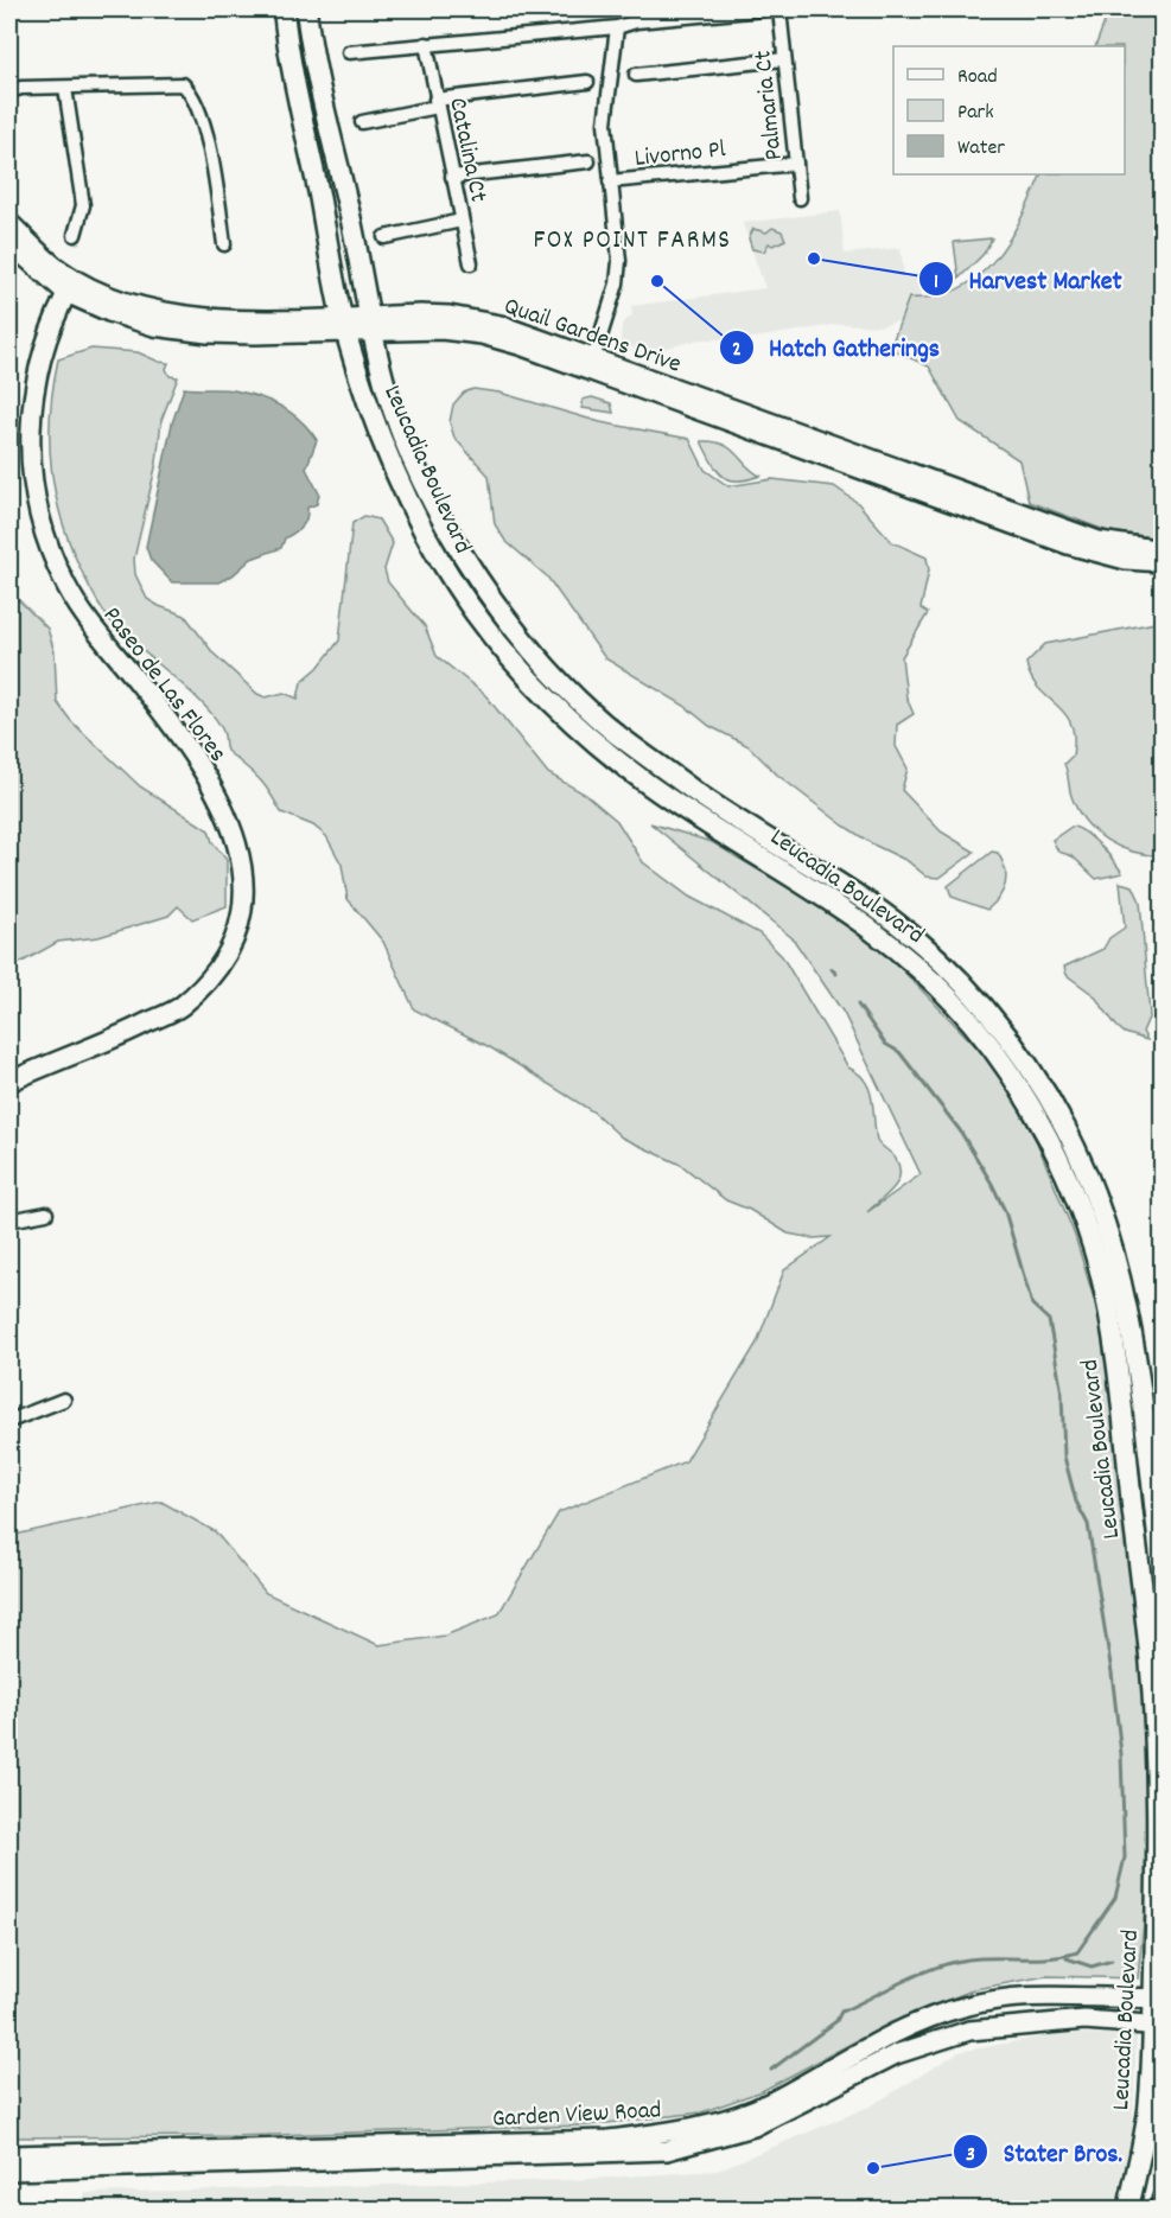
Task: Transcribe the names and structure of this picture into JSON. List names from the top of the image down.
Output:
{
  "streets": {
    "main road": [
      "Quail Gardens Drive",
      "Leucadia Boulevard",
      "Paseo de Las Flores",
      "Garden View Road"
    ],
    "street": ["Palmaria Ct", "Catalina Ct", "Livorno Pl"]
  },
  "crossings": [
    ["Palmaria Ct", "Livorno Pl"],
    ["Quail Gardens Drive", "Leucadia Boulevard"],
    ["Quail Gardens Drive", "Paseo de Las Flores"],
    ["Leucadia Boulevard", "Garden View Road"]
  ],
  "districts": ["FOX POINT FARMS"],
  "places": ["Harvest Market", "Hatch Gatherings", "Stater Bros."],
  "legend": ["Road", "Park", "Water"]
}
